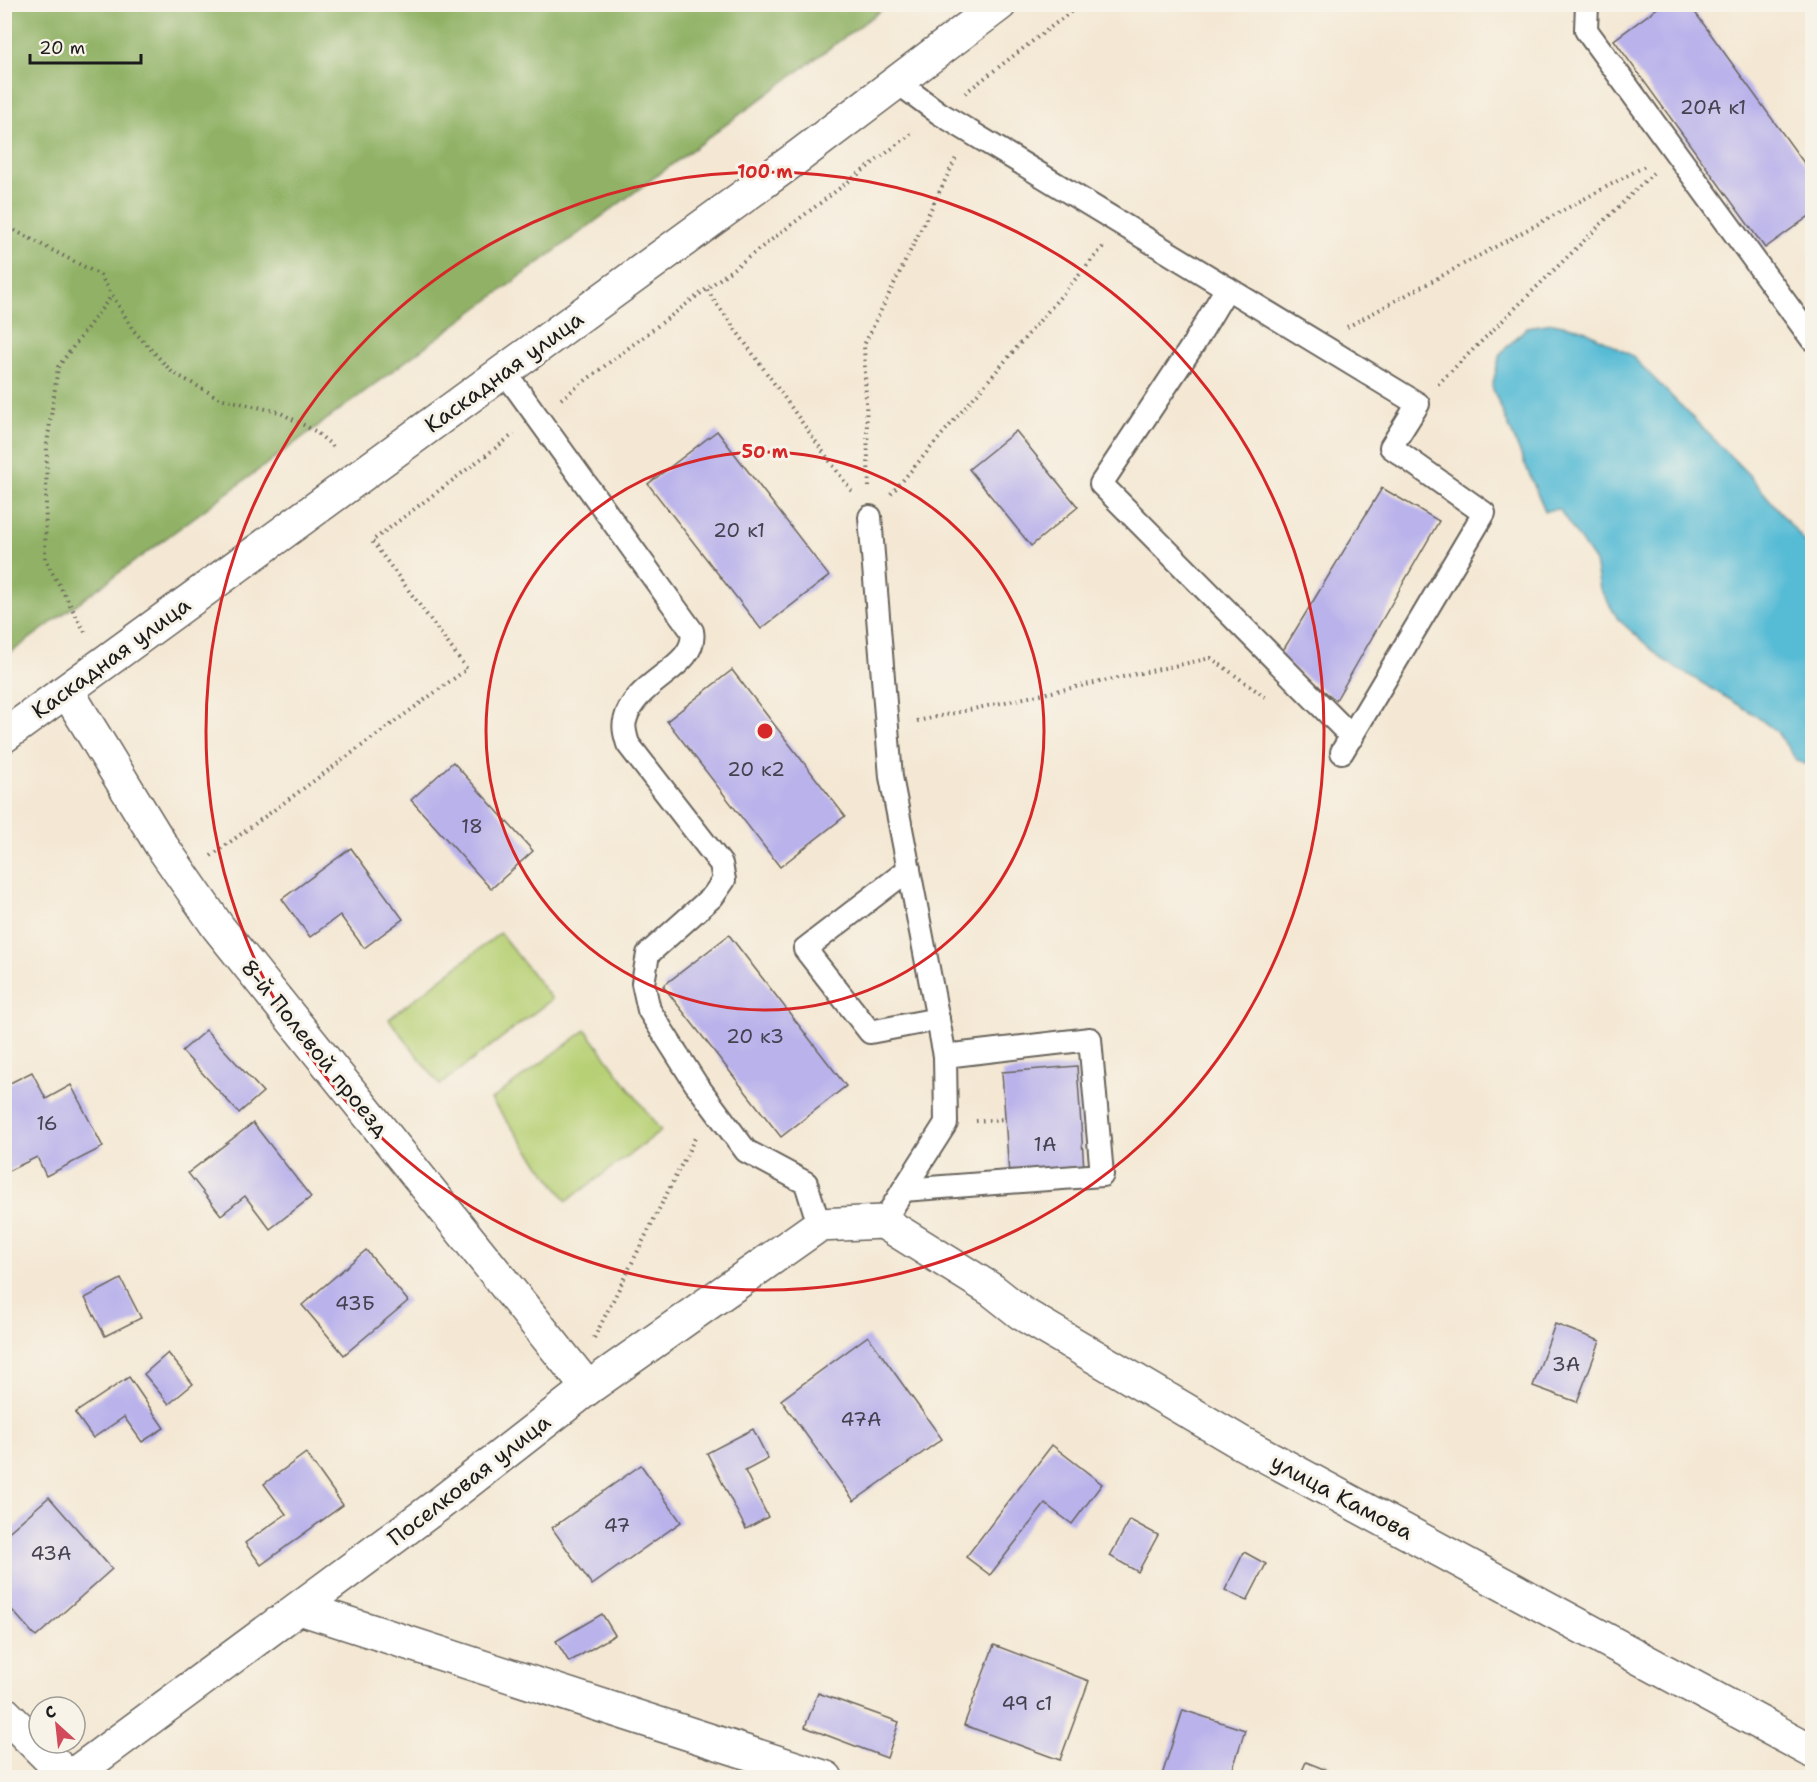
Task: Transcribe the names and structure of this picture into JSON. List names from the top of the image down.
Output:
{
  "streets": {
    "street": [
      "Каскадная улица",
      "8-й Полевой проезд",
      "Поселковая улица",
      "улица Камова"
    ]
  },
  "crossings": [
    ["Каскадная улица", "8-й Полевой проезд"],
    ["8-й Полевой проезд", "Поселковая улица"]
  ],
  "house_numbers": [
    "20А к1",
    "20 к1",
    "20 к2",
    "18",
    "20 к3",
    "16",
    "1А",
    "43Б",
    "3А",
    "47А",
    "47",
    "43А",
    "49 с1"
  ],
  "scale_bar": "20 m",
  "north": "top left",
  "rings": ["100 m", "50 m"]
}
